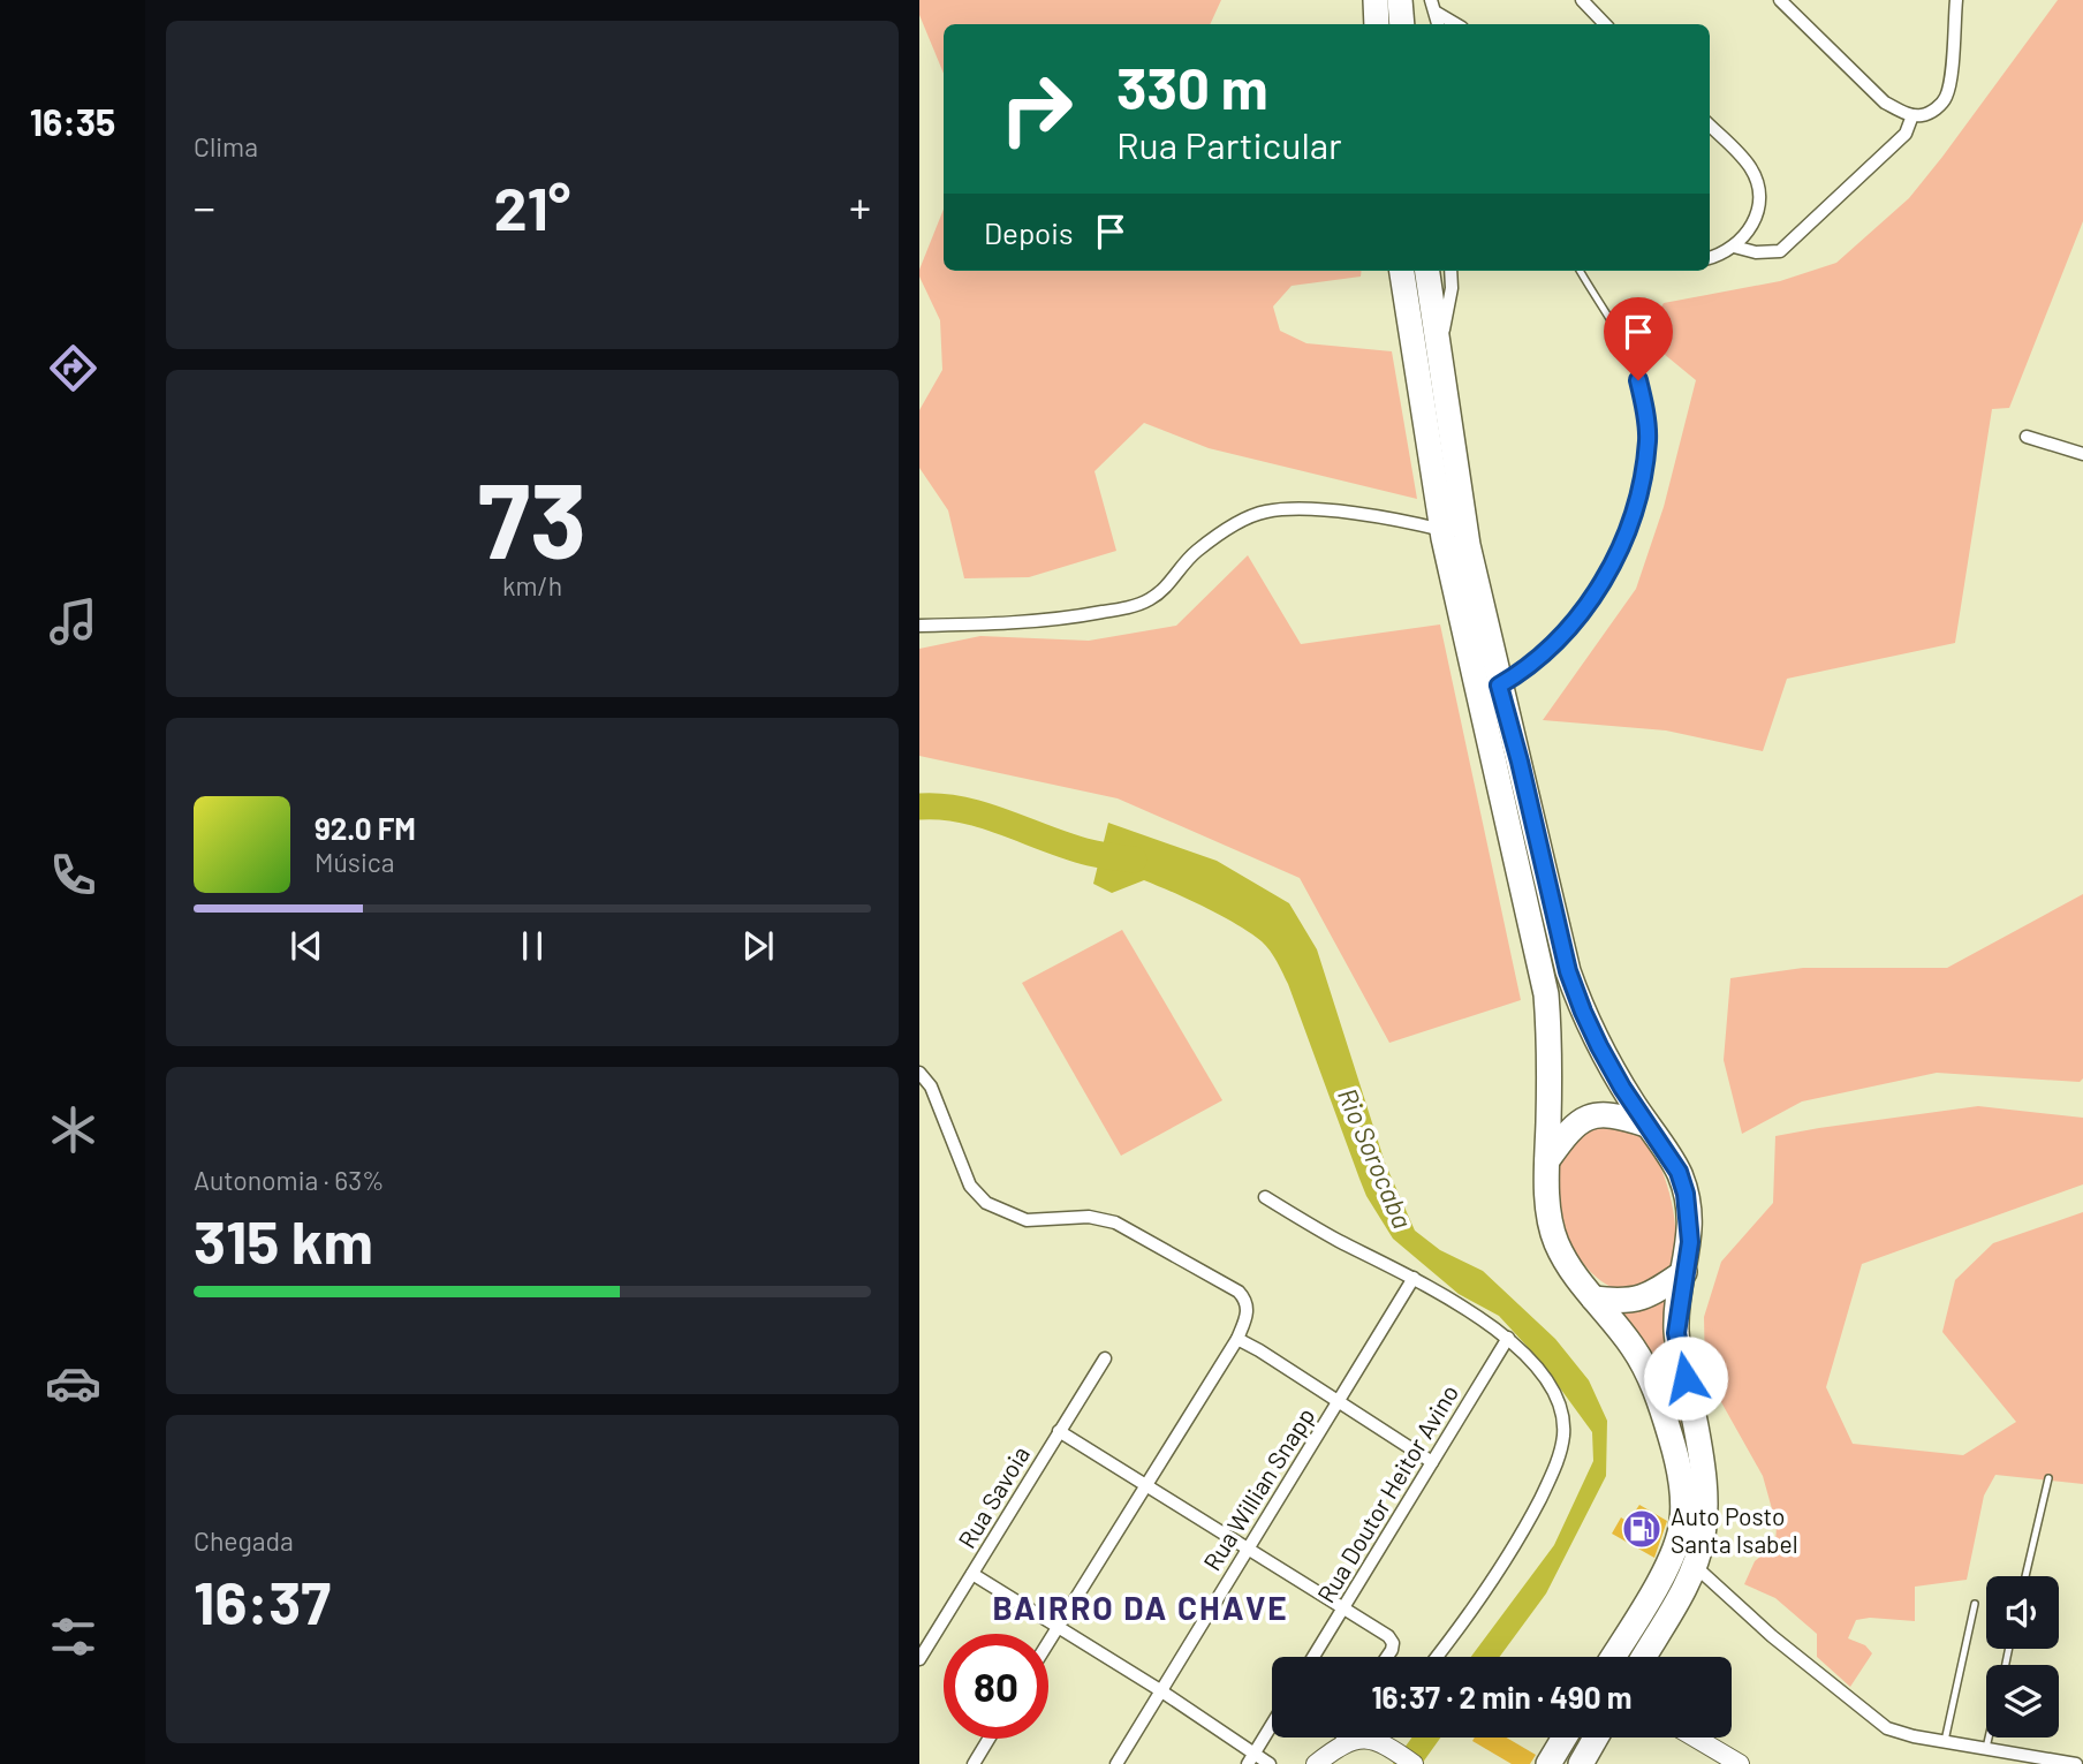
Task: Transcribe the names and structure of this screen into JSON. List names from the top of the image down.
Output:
{
  "streets": {
    "street": ["Rua Willian Snapp", "Rua Doutor Heitor Avino", "Rua Savoia"]
  },
  "districts": ["BAIRRO DA CHAVE"],
  "water": ["Rio Sorocaba"],
  "places": {
    "fuel station": ["Auto Posto Santa Isabel"]
  },
  "page": {
    "tabs": "16:35",
    "tile": [
      "Clima",
      ["73", "km/h"],
      ["Autonomia · 63%", "315 km"],
      ["Chegada", "16:37"]
    ],
    "turn": ["330 m", "Rua Particular"],
    "heat": ["−", "21°", "+"],
    "then": "Depois",
    "song": ["92.0 FM", "Música"],
    "limit": "80",
    "trip": "16:37 · 2 min · 490 m"
  }
}
